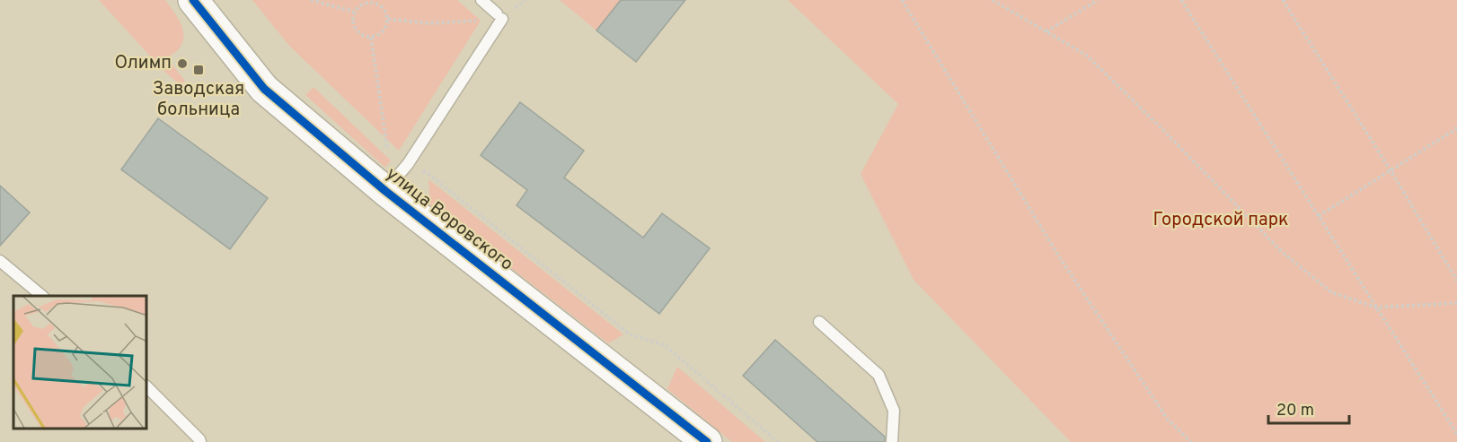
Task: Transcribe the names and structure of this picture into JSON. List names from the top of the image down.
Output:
{
  "streets": {
    "street": ["улица Воровского"]
  },
  "parks": ["Городской парк"],
  "places": {
    "other": ["Олимп"],
    "transit": ["Заводская больница"]
  },
  "scale_bar": "20 m"
}
